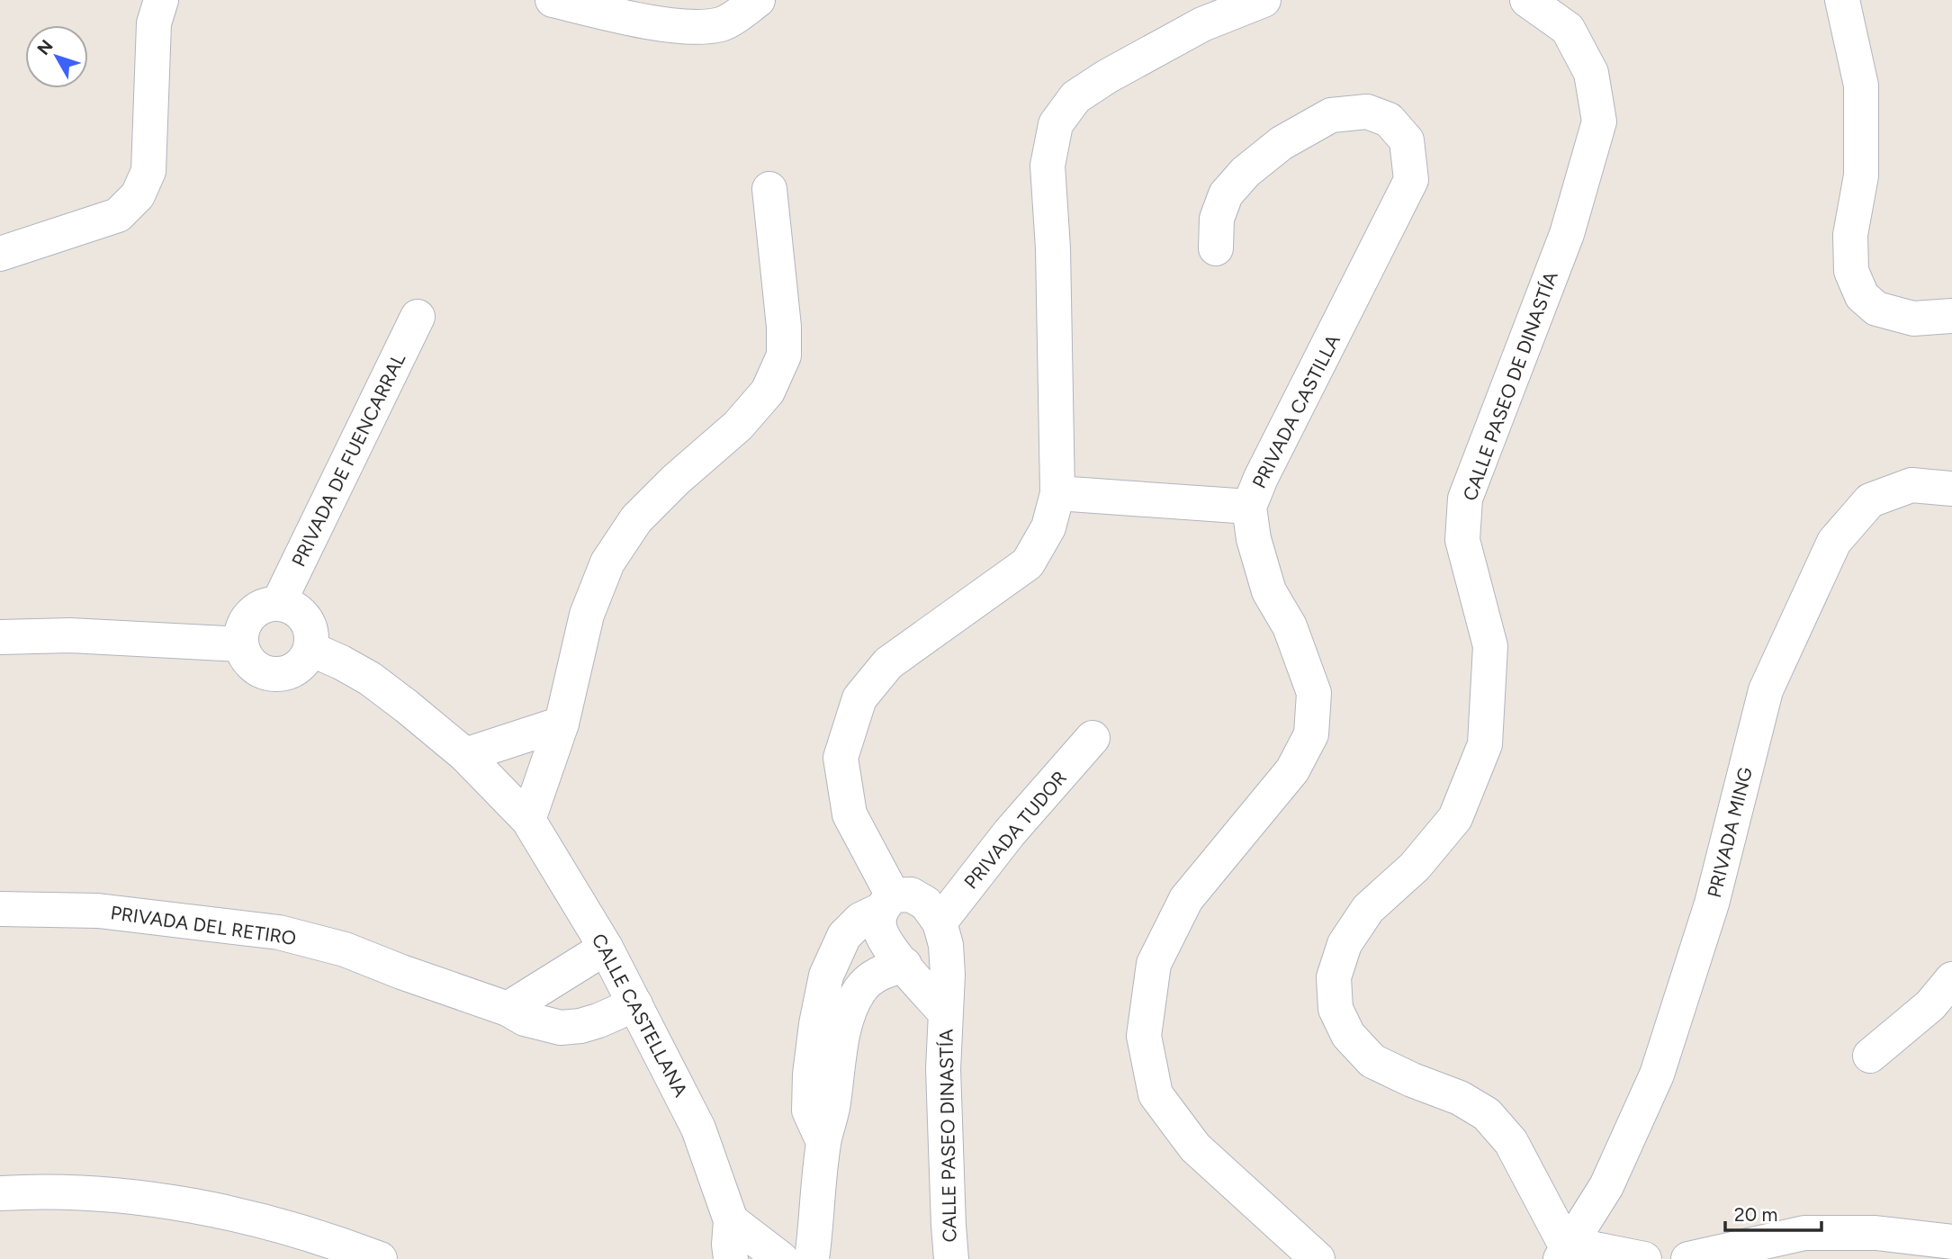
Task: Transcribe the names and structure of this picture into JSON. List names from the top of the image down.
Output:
{
  "streets": {
    "street": [
      "CALLE PASEO DE DINASTÍA",
      "PRIVADA CASTILLA",
      "PRIVADA DE FUENCARRAL",
      "PRIVADA TUDOR",
      "PRIVADA MING",
      "PRIVADA DEL RETIRO",
      "CALLE CASTELLANA",
      "CALLE PASEO DINASTÍA"
    ]
  },
  "crossings": [
    ["CALLE PASEO DE DINASTÍA", "PRIVADA MING"],
    ["PRIVADA DE FUENCARRAL", "CALLE CASTELLANA"],
    ["PRIVADA TUDOR", "CALLE PASEO DINASTÍA"]
  ],
  "scale_bar": "20 m",
  "north": "top left"
}
